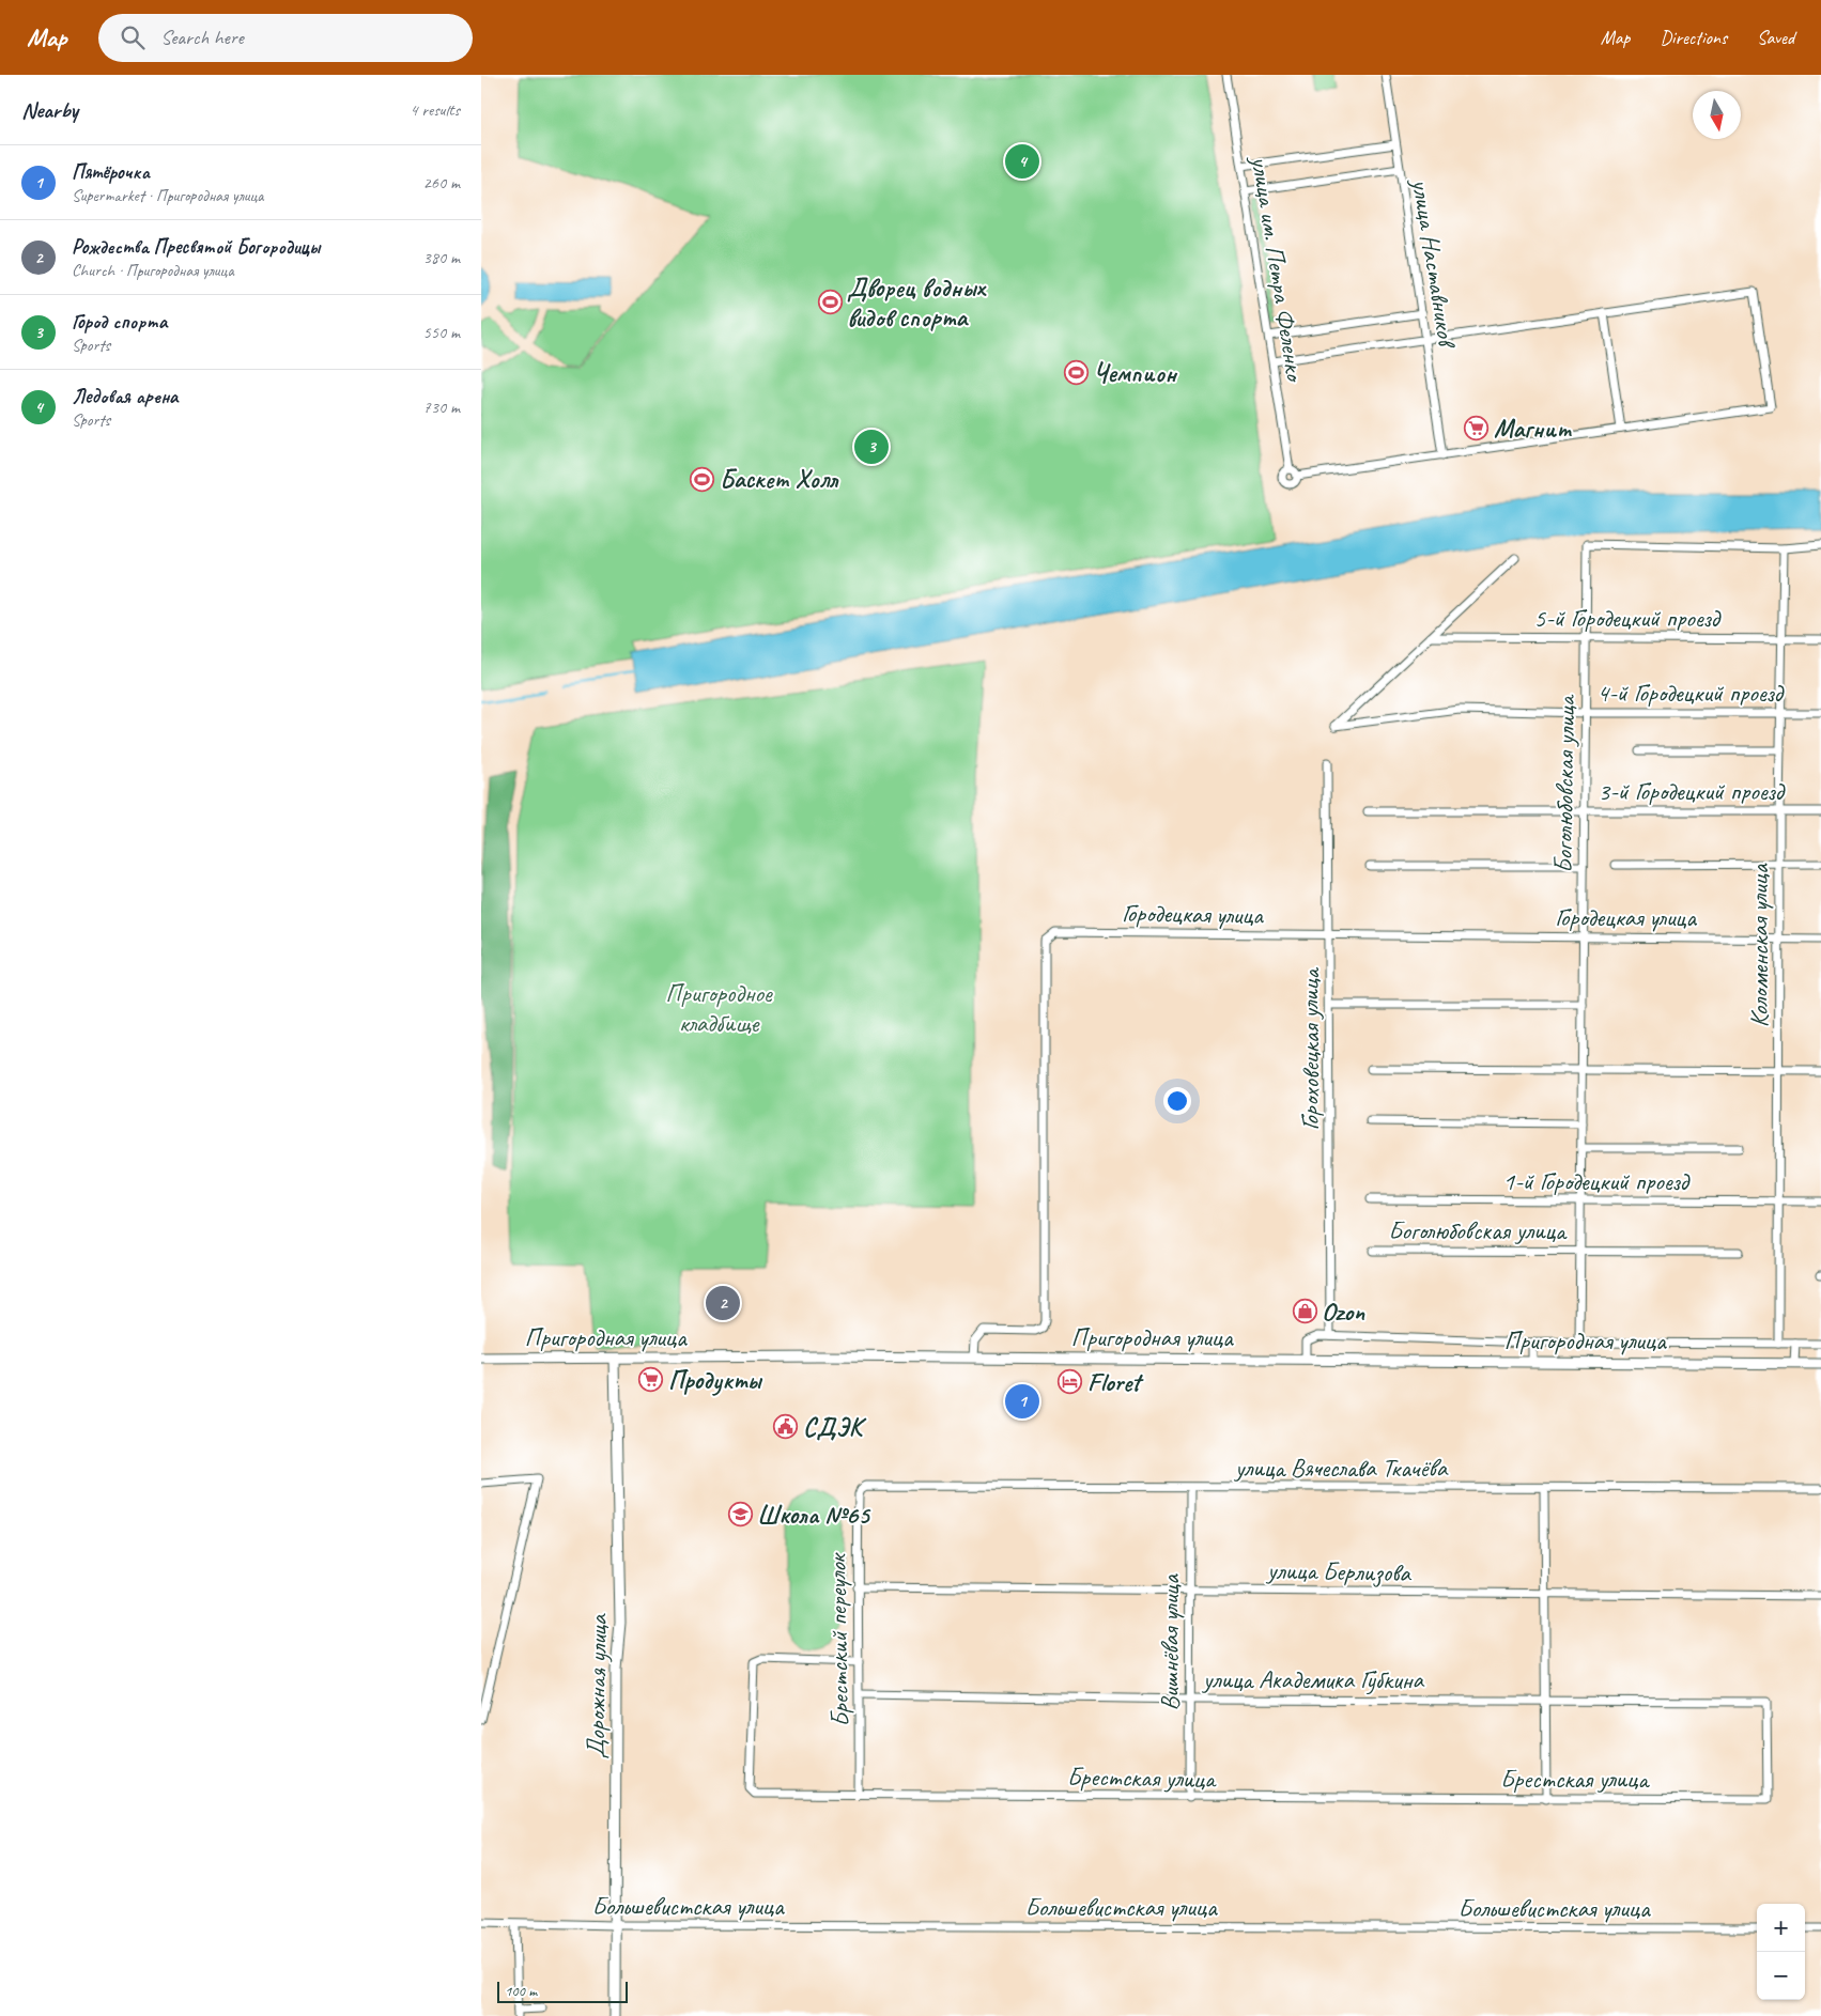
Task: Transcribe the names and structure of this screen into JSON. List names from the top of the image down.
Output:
{
  "streets": {
    "street": [
      "улица Наставников",
      "улица им. Петра Феленко",
      "5-й Городецкий проезд",
      "4-й Городецкий проезд",
      "Боголюбовская улица",
      "3-й Городецкий проезд",
      "Городецкая улица",
      "Коломенская улица",
      "Гороховецкая улица",
      "1-й Городецкий проезд",
      "Пригородная улица",
      "улица Вячеслава Ткачёва",
      "улица Берлизова",
      "Брестский переулок",
      "Вишнёвая улица",
      "улица Академика Губкина",
      "Дорожная улица",
      "Брестская улица",
      "Большевистская улица"
    ]
  },
  "crossings": [
    ["5-й Городецкий проезд", "4-й Городецкий проезд"],
    ["5-й Городецкий проезд", "Боголюбовская улица"],
    ["5-й Городецкий проезд", "Коломенская улица"],
    ["4-й Городецкий проезд", "Боголюбовская улица"],
    ["4-й Городецкий проезд", "Коломенская улица"],
    ["Боголюбовская улица", "3-й Городецкий проезд"],
    ["Боголюбовская улица", "Городецкая улица"],
    ["Боголюбовская улица", "Коломенская улица"],
    ["Боголюбовская улица", "1-й Городецкий проезд"],
    ["3-й Городецкий проезд", "Коломенская улица"],
    ["Городецкая улица", "Коломенская улица"],
    ["Городецкая улица", "Гороховецкая улица"],
    ["Городецкая улица", "Пригородная улица"],
    ["Коломенская улица", "1-й Городецкий проезд"],
    ["Пригородная улица", "Дорожная улица"],
    ["улица Вячеслава Ткачёва", "Брестский переулок"],
    ["улица Вячеслава Ткачёва", "Вишнёвая улица"],
    ["улица Берлизова", "Брестский переулок"],
    ["улица Берлизова", "Вишнёвая улица"],
    ["Брестский переулок", "улица Академика Губкина"],
    ["Брестский переулок", "Брестская улица"],
    ["Вишнёвая улица", "улица Академика Губкина"],
    ["Вишнёвая улица", "Брестская улица"],
    ["улица Академика Губкина", "Брестская улица"],
    ["Дорожная улица", "Большевистская улица"]
  ],
  "parks": ["Пригородное кладбище"],
  "places": {
    "sports": ["Дворец водных видов спорта", "Чемпион", "Баскет Холл"],
    "supermarket": ["Магнит", "Продукты"],
    "shop": ["Ozon"],
    "hotel": ["Floret"],
    "public building": ["СДЭК"],
    "school or university": ["Школа №65"]
  },
  "scale_bar": "100 m",
  "north": "bottom",
  "page": {
    "header": "Map",
    "search": "Search here",
    "nav": ["Map", "Directions", "Saved"],
    "heading": ["Nearby", "4 results"],
    "pins": [
      "4",
      "3",
      "2",
      "1"
    ],
    "list": [
      {
        "mark": "1",
        "name": "Пятёрочка",
        "note": "Supermarket · Пригородная улица",
        "value": "260 m"
      },
      {
        "mark": "2",
        "name": "Рождества Пресвятой Богородицы",
        "note": "Church · Пригородная улица",
        "value": "380 m"
      },
      {
        "mark": "3",
        "name": "Город спорта",
        "note": "Sports",
        "value": "550 m"
      },
      {
        "mark": "4",
        "name": "Ледовая арена",
        "note": "Sports",
        "value": "730 m"
      }
    ],
    "map_buttons": ["+", "−"],
    "scale": "100 m"
  }
}
